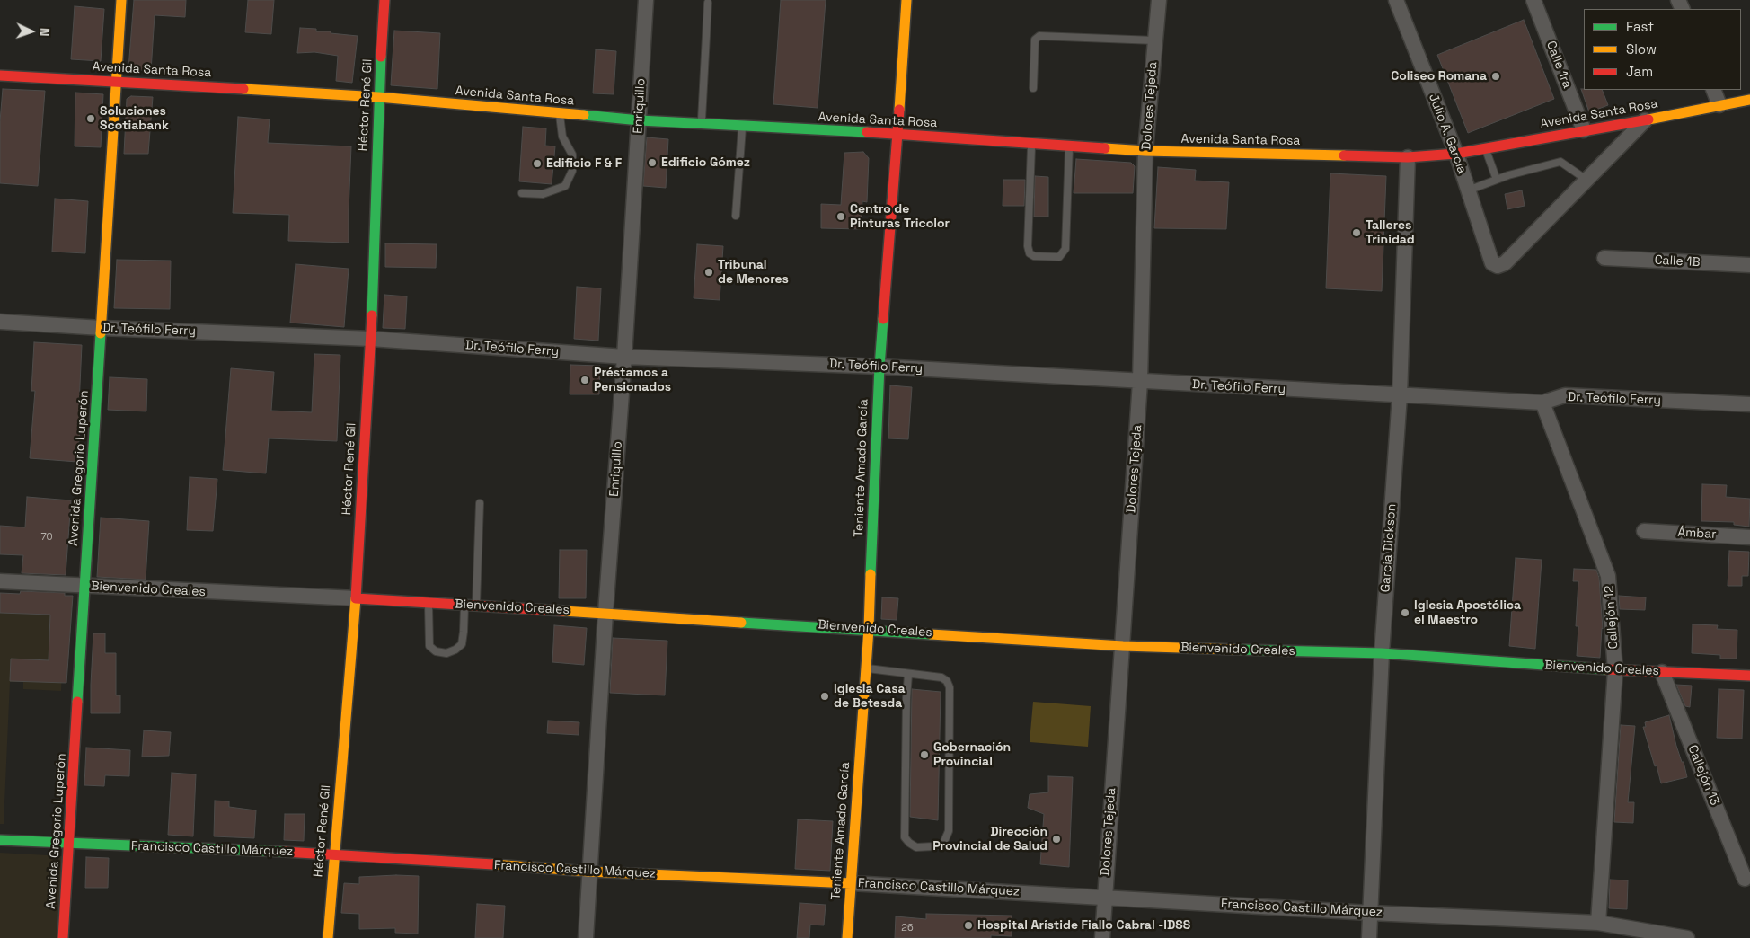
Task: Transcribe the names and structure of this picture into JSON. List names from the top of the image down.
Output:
{
  "streets": {
    "main road": [
      "Avenida Santa Rosa",
      "Héctor René Gil",
      "Avenida Gregorio Luperón",
      "Teniente Amado García",
      "Bienvenido Creales",
      "Francisco Castillo Márquez"
    ],
    "street": [
      "Calle 1ra",
      "Enriquillo",
      "Dolores Tejeda",
      "Julio A. García",
      "Calle 1B",
      "Dr. Teófilo Ferry",
      "Ámbar",
      "García Dickson",
      "Callejón 12",
      "Callejón 13"
    ]
  },
  "crossings": [
    ["Calle 1ra", "Avenida Santa Rosa"],
    ["Avenida Santa Rosa", "Héctor René Gil"],
    ["Avenida Santa Rosa", "Enriquillo"],
    ["Avenida Santa Rosa", "Dolores Tejeda"],
    ["Avenida Santa Rosa", "Julio A. García"],
    ["Avenida Santa Rosa", "Avenida Gregorio Luperón"],
    ["Avenida Santa Rosa", "Teniente Amado García"],
    ["Avenida Santa Rosa", "García Dickson"],
    ["Héctor René Gil", "Dr. Teófilo Ferry"],
    ["Héctor René Gil", "Bienvenido Creales"],
    ["Héctor René Gil", "Francisco Castillo Márquez"],
    ["Enriquillo", "Dr. Teófilo Ferry"],
    ["Enriquillo", "Bienvenido Creales"],
    ["Enriquillo", "Francisco Castillo Márquez"],
    ["Dolores Tejeda", "Dr. Teófilo Ferry"],
    ["Dolores Tejeda", "Bienvenido Creales"],
    ["Dolores Tejeda", "Francisco Castillo Márquez"],
    ["Dr. Teófilo Ferry", "Avenida Gregorio Luperón"],
    ["Dr. Teófilo Ferry", "Teniente Amado García"],
    ["Dr. Teófilo Ferry", "García Dickson"],
    ["Dr. Teófilo Ferry", "Callejón 12"],
    ["Avenida Gregorio Luperón", "Bienvenido Creales"],
    ["Avenida Gregorio Luperón", "Francisco Castillo Márquez"],
    ["Teniente Amado García", "Bienvenido Creales"],
    ["Teniente Amado García", "Francisco Castillo Márquez"],
    ["García Dickson", "Bienvenido Creales"],
    ["García Dickson", "Francisco Castillo Márquez"],
    ["Bienvenido Creales", "Callejón 12"],
    ["Bienvenido Creales", "Callejón 13"],
    ["Callejón 12", "Francisco Castillo Márquez"]
  ],
  "places": [
    "Coliseo Romana",
    "Soluciones Scotiabank",
    "Edificio Gómez",
    "Edificio F & F",
    "Centro de Pinturas Tricolor",
    "Talleres Trinidad",
    "Tribunal de Menores",
    "Préstamos a Pensionados",
    "Iglesia Apostólica el Maestro",
    "Iglesia Casa de Betesda",
    "Gobernación Provincial",
    "Dirección Provincial de Salud",
    "Hospital Arístide Fiallo Cabral -IDSS"
  ],
  "house_numbers": ["70", "26"],
  "legend": ["Fast", "Slow", "Jam"],
  "north": "right"
}
